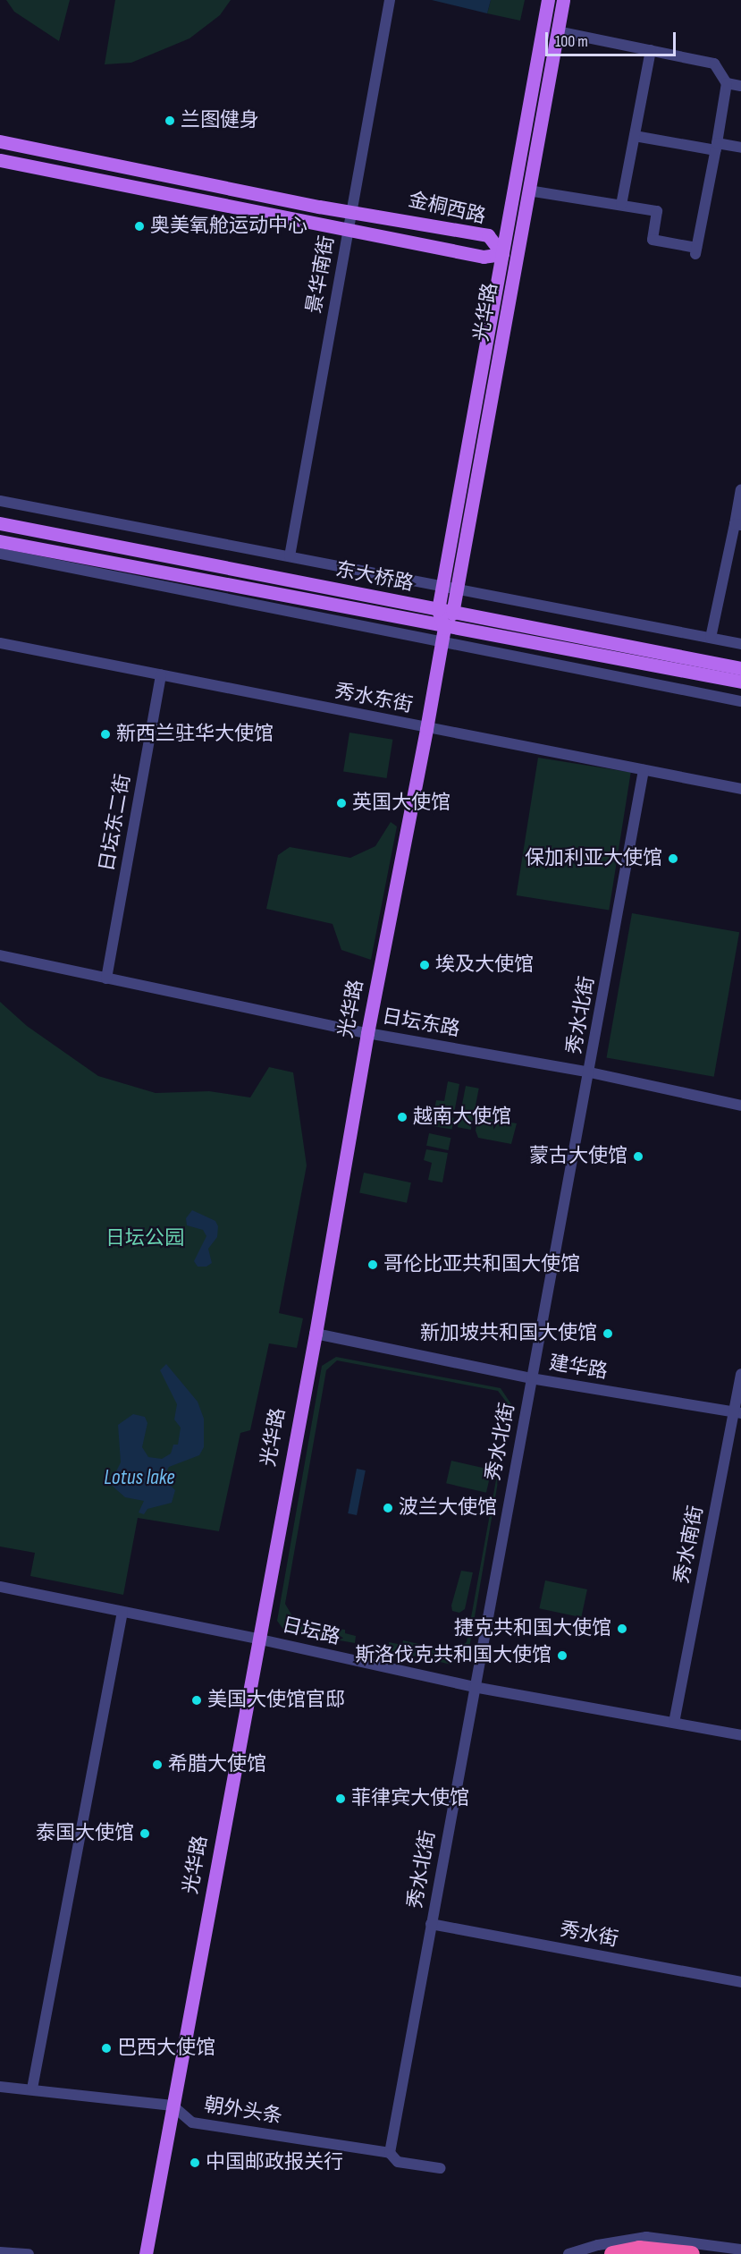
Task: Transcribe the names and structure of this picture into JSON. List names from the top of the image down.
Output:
{
  "streets": {
    "main road": ["金桐西路", "光华路", "东大桥路"],
    "street": [
      "景华南街",
      "秀水东街",
      "日坛东二街",
      "秀水北街",
      "日坛东路",
      "建华路",
      "秀水南街",
      "日坛路",
      "秀水街",
      "朝外头条"
    ]
  },
  "crossings": [
    ["金桐西路", "景华南街"],
    ["金桐西路", "光华路"],
    ["光华路", "东大桥路"],
    ["光华路", "秀水东街"],
    ["光华路", "日坛东路"],
    ["光华路", "建华路"],
    ["光华路", "日坛路"],
    ["光华路", "朝外头条"],
    ["秀水东街", "日坛东二街"],
    ["秀水东街", "秀水北街"],
    ["日坛东二街", "日坛东路"],
    ["秀水北街", "日坛东路"],
    ["秀水北街", "建华路"],
    ["秀水北街", "日坛路"],
    ["秀水北街", "秀水街"],
    ["秀水北街", "朝外头条"],
    ["建华路", "秀水南街"],
    ["秀水南街", "日坛路"]
  ],
  "water": ["Lotus lake"],
  "parks": ["日坛公园"],
  "places": [
    "兰图健身",
    "奥美氧舱运动中心",
    "新西兰驻华大使馆",
    "英国大使馆",
    "保加利亚大使馆",
    "埃及大使馆",
    "越南大使馆",
    "蒙古大使馆",
    "哥伦比亚共和国大使馆",
    "新加坡共和国大使馆",
    "波兰大使馆",
    "捷克共和国大使馆",
    "斯洛伐克共和国大使馆",
    "美国大使馆官邸",
    "希腊大使馆",
    "菲律宾大使馆",
    "泰国大使馆",
    "巴西大使馆",
    "中国邮政报关行"
  ],
  "scale_bar": "100 m"
}
